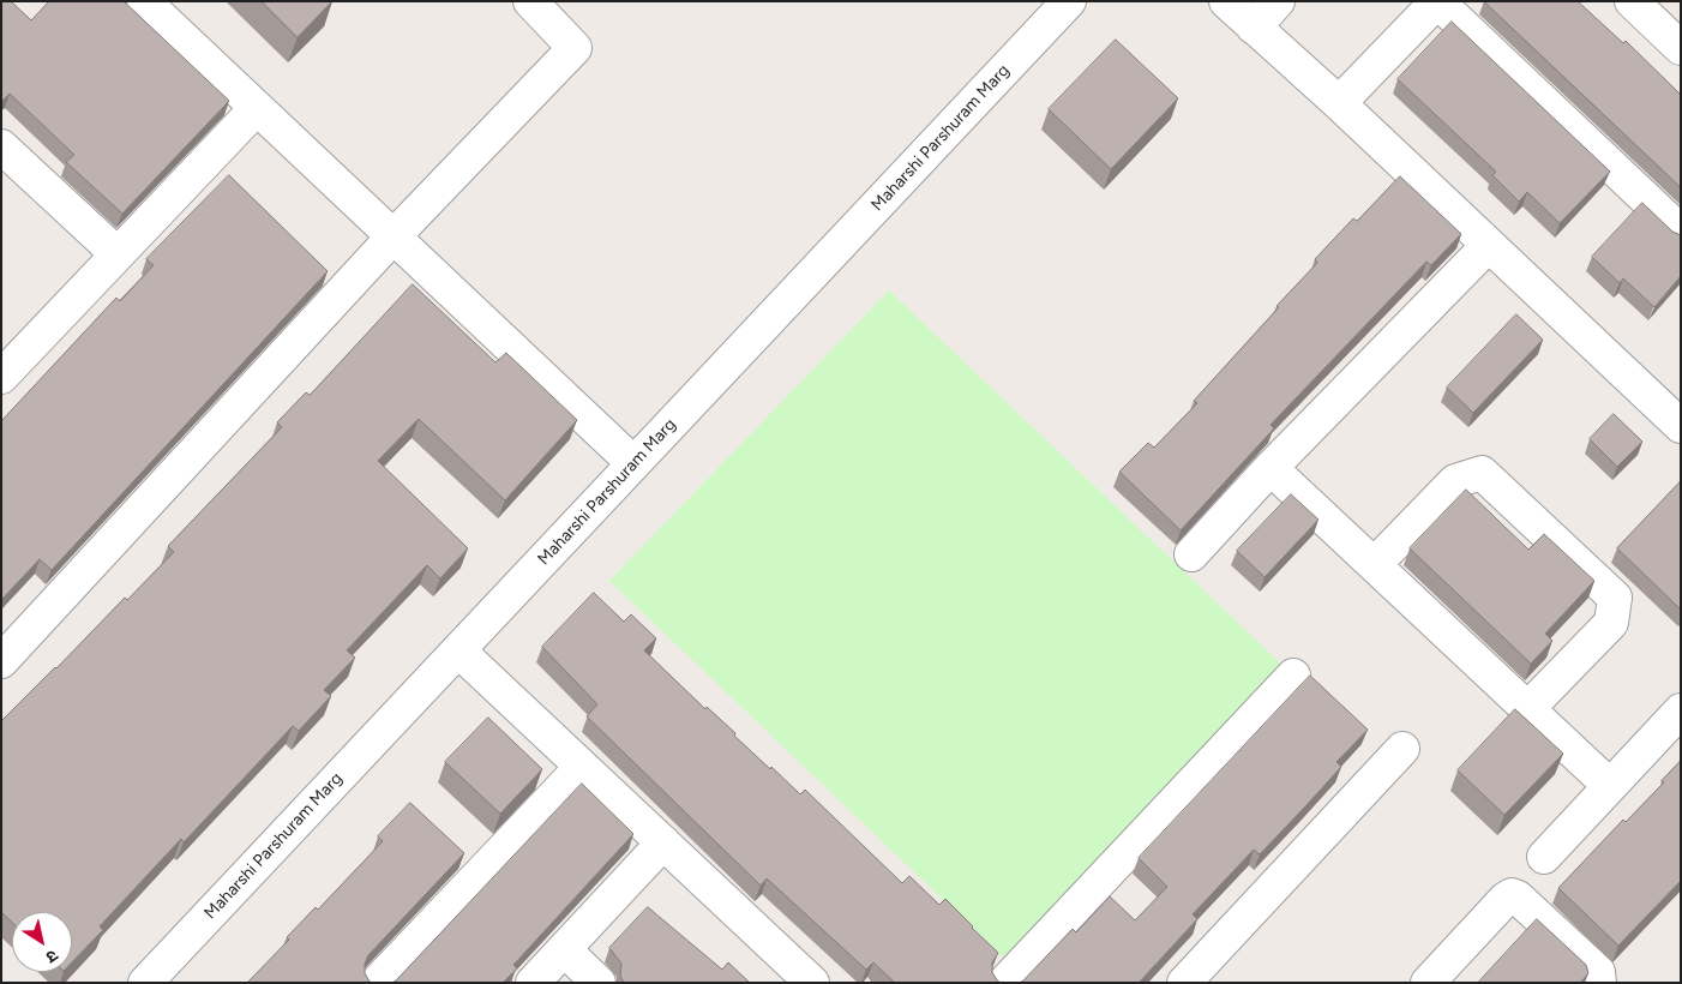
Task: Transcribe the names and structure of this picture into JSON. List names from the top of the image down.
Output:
{
  "streets": {
    "street": ["Maharshi Parshuram Marg"]
  },
  "north": "bottom right"
}
